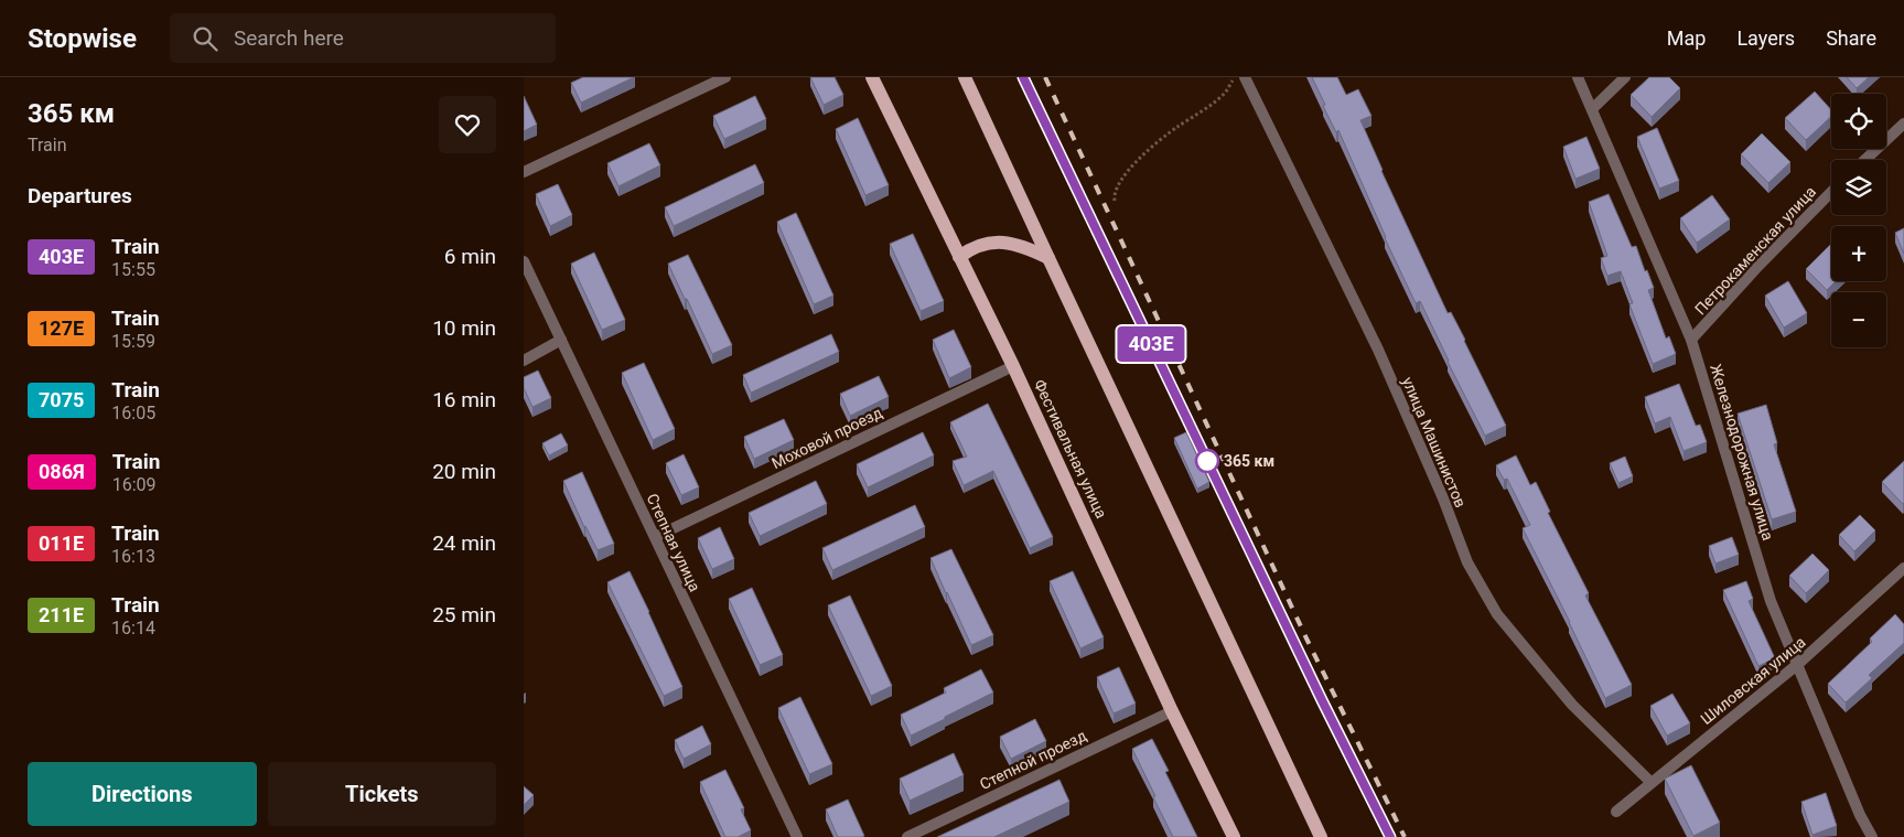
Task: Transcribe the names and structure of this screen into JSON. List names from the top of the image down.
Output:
{
  "streets": {
    "main road": ["Фестивальная улица"],
    "street": [
      "Петрокаменская улица",
      "Моховой проезд",
      "улица Машинистов",
      "Железнодорожная улица",
      "Степная улица",
      "Шиловская улица",
      "Степной проезд"
    ]
  },
  "crossings": [
    ["Петрокаменская улица", "Железнодорожная улица"],
    ["Моховой проезд", "Фестивальная улица"],
    ["Моховой проезд", "Степная улица"],
    ["улица Машинистов", "Шиловская улица"],
    ["Фестивальная улица", "Степной проезд"],
    ["Железнодорожная улица", "Шиловская улица"]
  ],
  "places": ["365 км"],
  "page": {
    "header": "Stopwise",
    "search": "Search here",
    "nav": ["Map", "Layers", "Share"],
    "heading": [
      ["365 км", "Train"],
      "Departures"
    ],
    "on_map": "403Е",
    "map_buttons": ["+", "−"],
    "list": [
      {
        "mark": "403Е",
        "name": "Train",
        "note": "15:55",
        "value": "6 min"
      },
      {
        "mark": "127Е",
        "name": "Train",
        "note": "15:59",
        "value": "10 min"
      },
      {
        "mark": "7075",
        "name": "Train",
        "note": "16:05",
        "value": "16 min"
      },
      {
        "mark": "086Я",
        "name": "Train",
        "note": "16:09",
        "value": "20 min"
      },
      {
        "mark": "011Е",
        "name": "Train",
        "note": "16:13",
        "value": "24 min"
      },
      {
        "mark": "211Е",
        "name": "Train",
        "note": "16:14",
        "value": "25 min"
      }
    ],
    "buttons": ["Directions", "Tickets"]
  }
}
